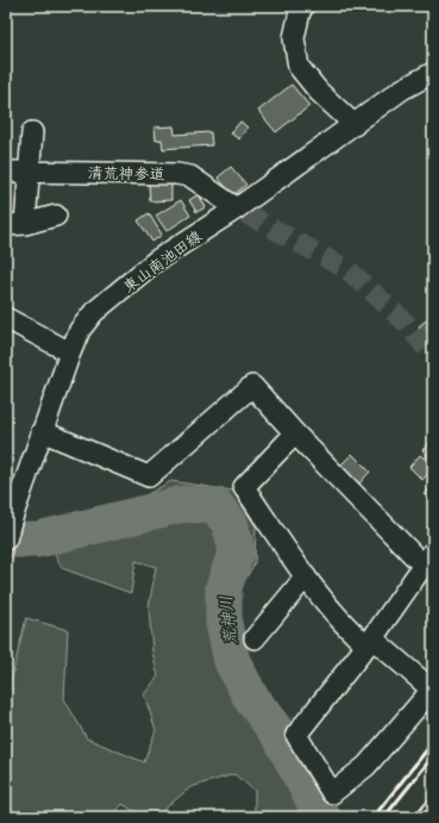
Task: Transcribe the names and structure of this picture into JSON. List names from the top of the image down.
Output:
{
  "streets": {
    "street": ["清荒神参道", "東山南池田線"]
  },
  "crossings": [
    ["清荒神参道", "東山南池田線"]
  ],
  "water": ["荒神川"]
}
